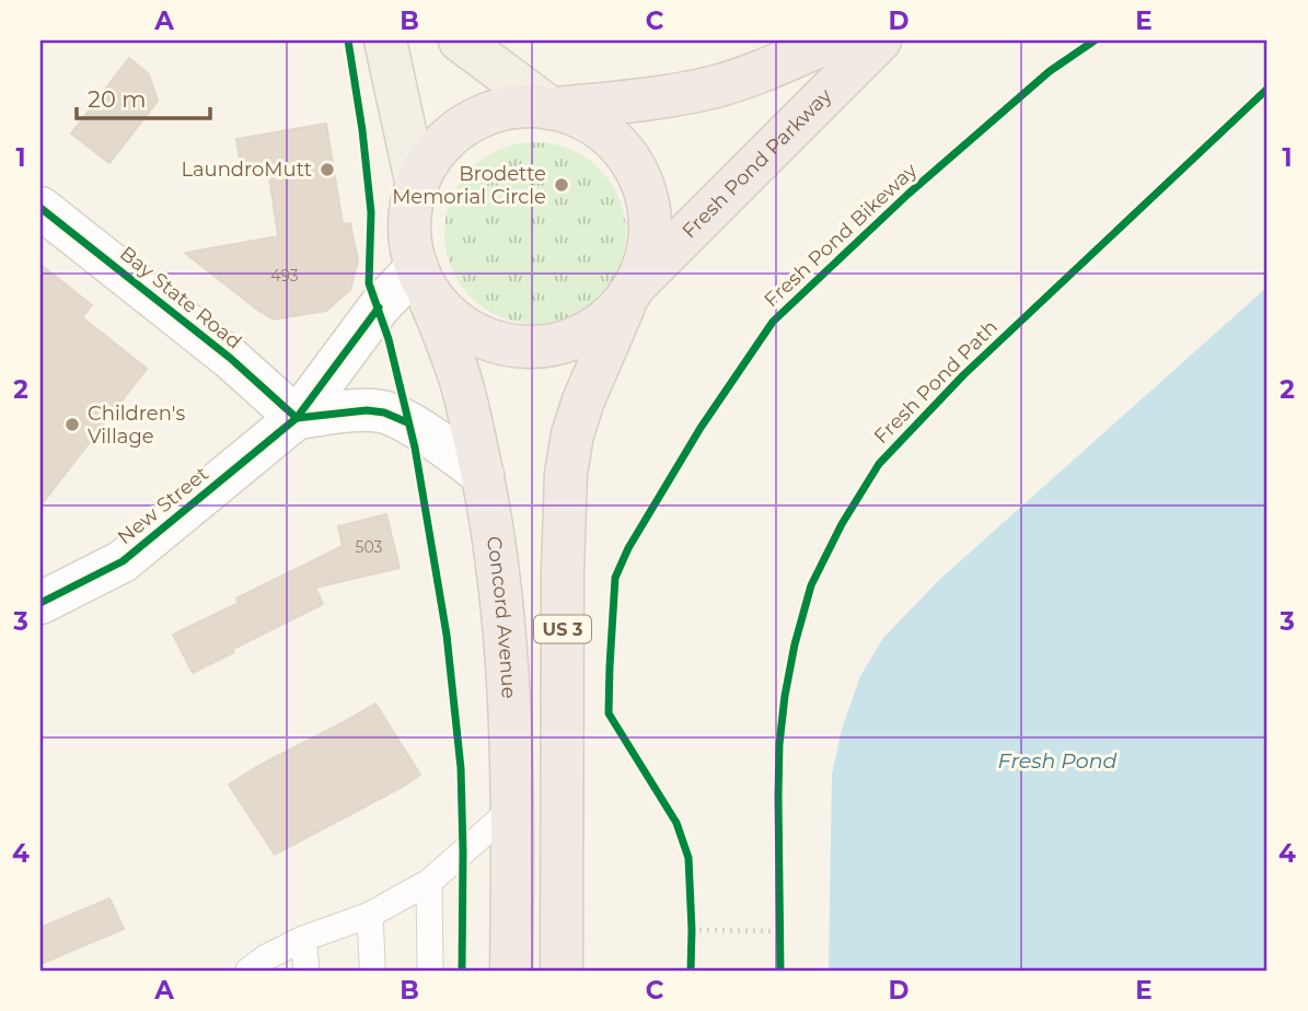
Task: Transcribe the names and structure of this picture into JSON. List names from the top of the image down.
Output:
{
  "streets": {
    "highway": ["Fresh Pond Parkway", "Concord Avenue", "US 3"],
    "street": ["Bay State Road", "New Street"],
    "cycle path": ["Fresh Pond Bikeway", "Fresh Pond Path"]
  },
  "crossings": [
    ["Fresh Pond Parkway", "New Street"],
    ["Fresh Pond Parkway", "Concord Avenue"],
    ["Fresh Pond Parkway", "US 3"],
    ["Bay State Road", "New Street"],
    ["New Street", "Concord Avenue"],
    ["New Street", "US 3"],
    ["Concord Avenue", "US 3"]
  ],
  "water": ["Fresh Pond"],
  "places": ["LaundroMutt", "Brodette Memorial Circle", "Children's Village"],
  "house_numbers": ["493", "503"],
  "scale_bar": "20 m",
  "grid": {
    "columns": [
      "A",
      "B",
      "C",
      "D",
      "E"
    ],
    "rows": [
      "1",
      "2",
      "3",
      "4"
    ]
  }
}
